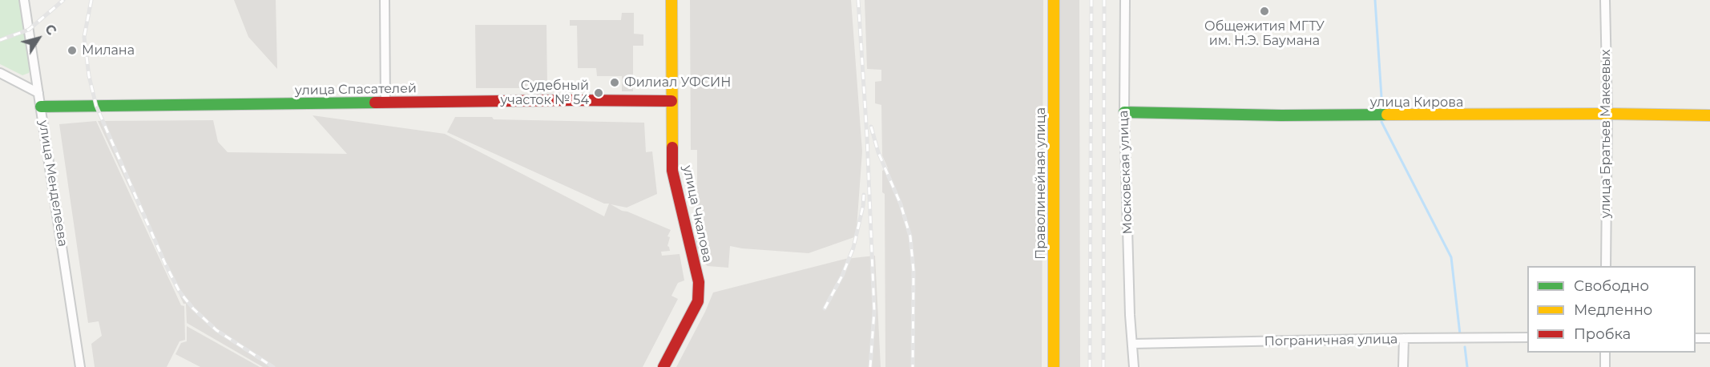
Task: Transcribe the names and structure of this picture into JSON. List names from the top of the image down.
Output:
{
  "streets": {
    "street": [
      "улица Спасателей",
      "улица Кирова",
      "улица Братьев Макеевых",
      "Московская улица",
      "улица Менделеева",
      "Праволинейная улица",
      "улица Чкалова",
      "Пограничная улица"
    ]
  },
  "crossings": [
    ["улица Спасателей", "улица Менделеева"],
    ["улица Спасателей", "улица Чкалова"],
    ["улица Кирова", "улица Братьев Макеевых"],
    ["улица Кирова", "Московская улица"],
    ["Московская улица", "Пограничная улица"]
  ],
  "places": [
    "Общежития МГТУ им. Н.Э. Баумана",
    "Милана",
    "Филиал УФСИН",
    "Судебный участок № 54"
  ],
  "legend": ["Свободно", "Медленно", "Пробка"],
  "north": "top right"
}
